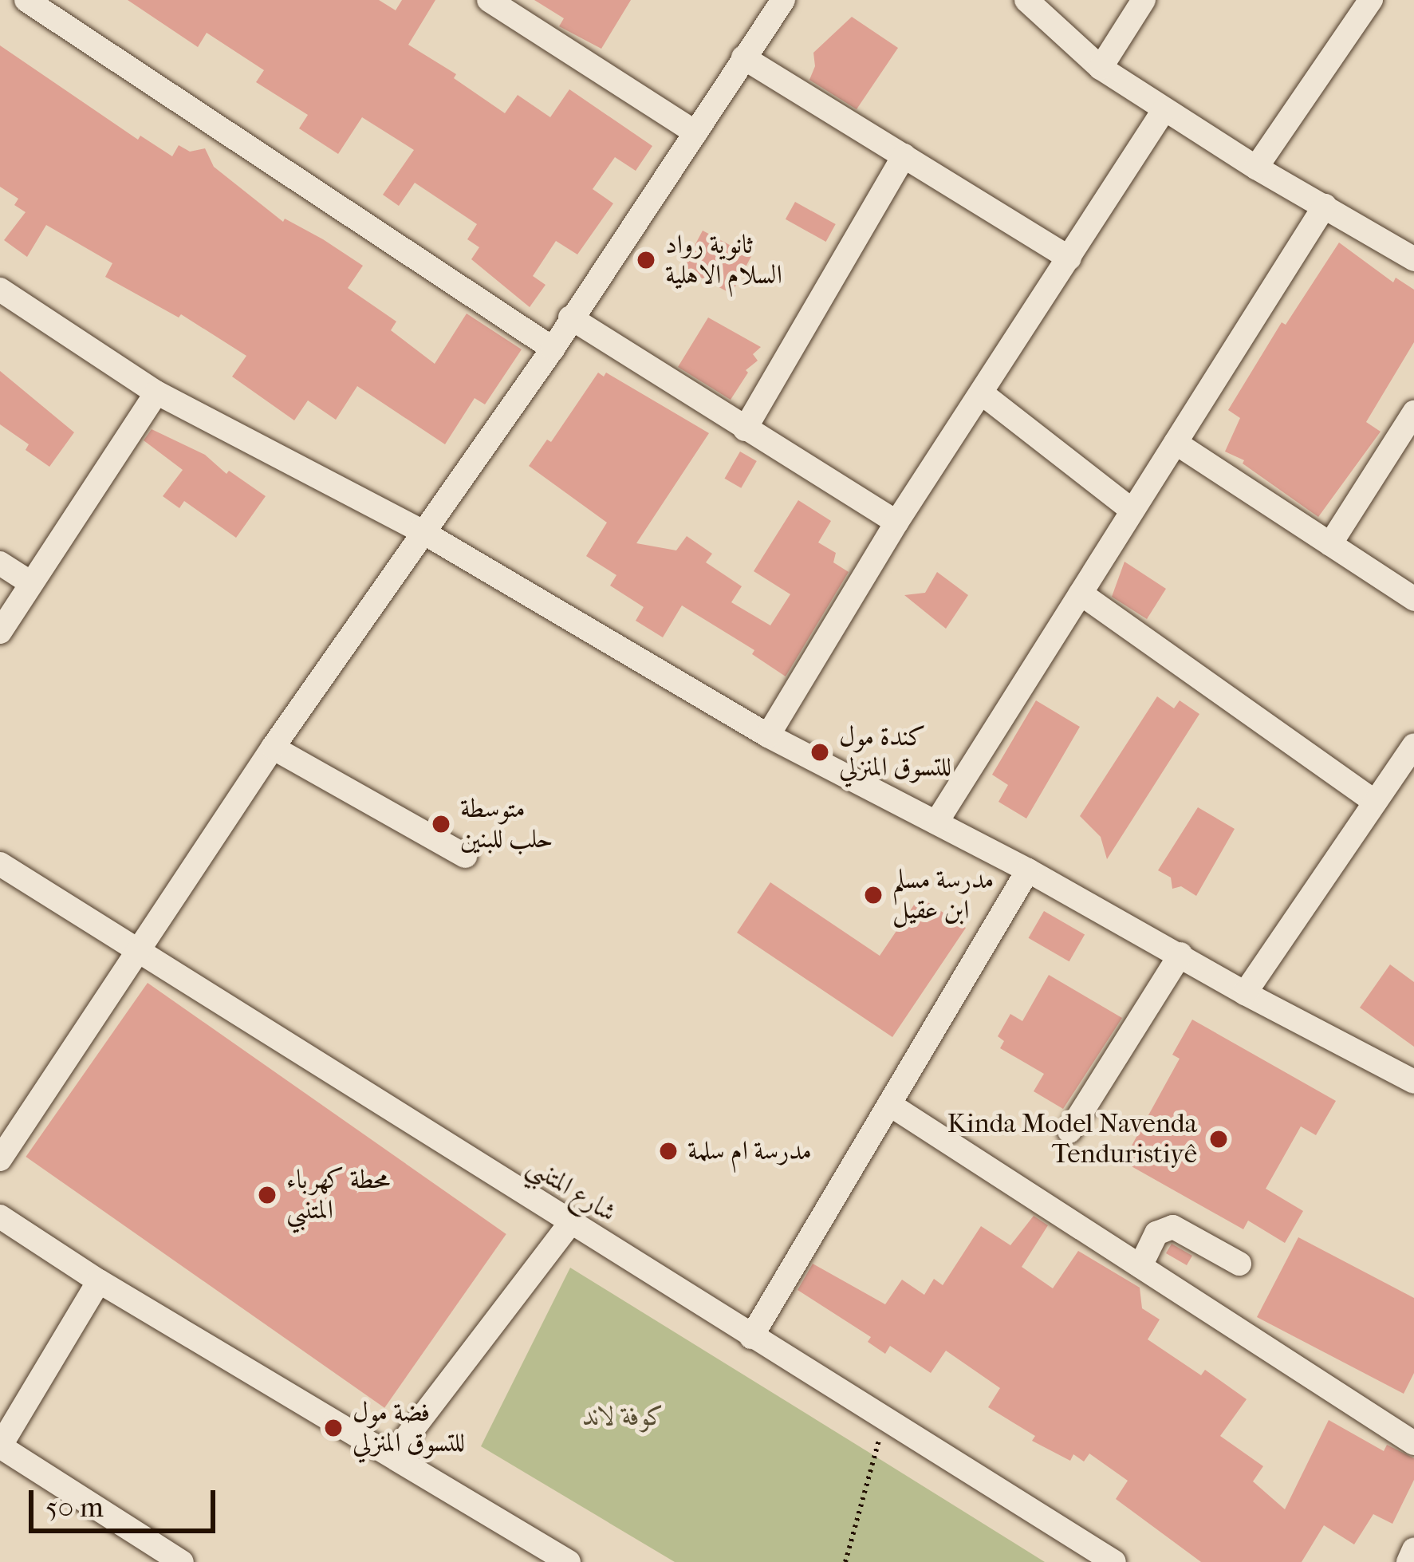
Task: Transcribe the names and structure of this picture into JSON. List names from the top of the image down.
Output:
{
  "streets": {
    "street": ["شارع المتنبي"]
  },
  "parks": ["كوفة لاند"],
  "places": [
    "ثانوية رواد السلام الاهلية",
    "كندة مول للتسوق المنزلي",
    "متوسطة حلب للبنين",
    "مدرسة مسلم ابن عقيل",
    "Kinda Model Navenda Tenduristiyê",
    "مدرسة ام سلمة",
    "محطة كهرباء المتنبي",
    "فضة مول للتسوق المنزلي"
  ],
  "scale_bar": "50 m"
}
